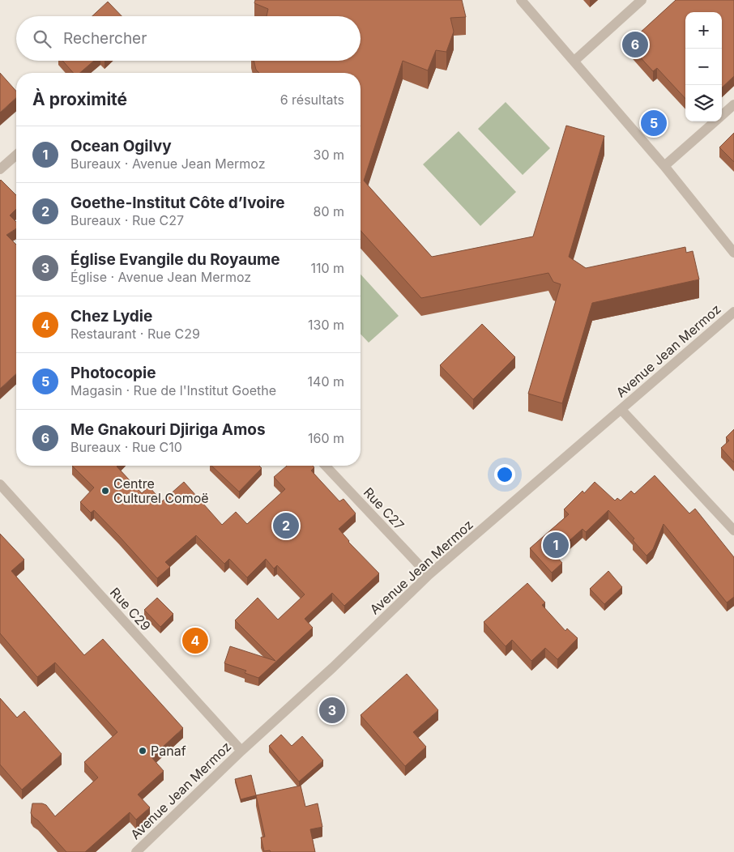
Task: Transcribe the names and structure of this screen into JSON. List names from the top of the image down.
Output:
{
  "streets": {
    "street": ["Avenue Jean Mermoz", "Rue C27", "Rue C29"]
  },
  "crossings": [
    ["Avenue Jean Mermoz", "Rue C27"],
    ["Avenue Jean Mermoz", "Rue C29"]
  ],
  "places": ["Centre Culturel Comoë", "Panaf"],
  "page": {
    "map_buttons": ["+", "−"],
    "search": "Rechercher",
    "pins": [
      "6",
      "5",
      "2",
      "1",
      "4",
      "3"
    ],
    "heading": ["À proximité", "6 résultats"],
    "list": [
      {
        "mark": "1",
        "name": "Ocean Ogilvy",
        "note": "Bureaux · Avenue Jean Mermoz",
        "value": "30 m"
      },
      {
        "mark": "2",
        "name": "Goethe-Institut Côte d’Ivoire",
        "note": "Bureaux · Rue C27",
        "value": "80 m"
      },
      {
        "mark": "3",
        "name": "Église Evangile du Royaume",
        "note": "Église · Avenue Jean Mermoz",
        "value": "110 m"
      },
      {
        "mark": "4",
        "name": "Chez Lydie",
        "note": "Restaurant · Rue C29",
        "value": "130 m"
      },
      {
        "mark": "5",
        "name": "Photocopie",
        "note": "Magasin · Rue de l'Institut Goethe",
        "value": "140 m"
      },
      {
        "mark": "6",
        "name": "Me Gnakouri Djiriga Amos",
        "note": "Bureaux · Rue C10",
        "value": "160 m"
      }
    ]
  }
}
